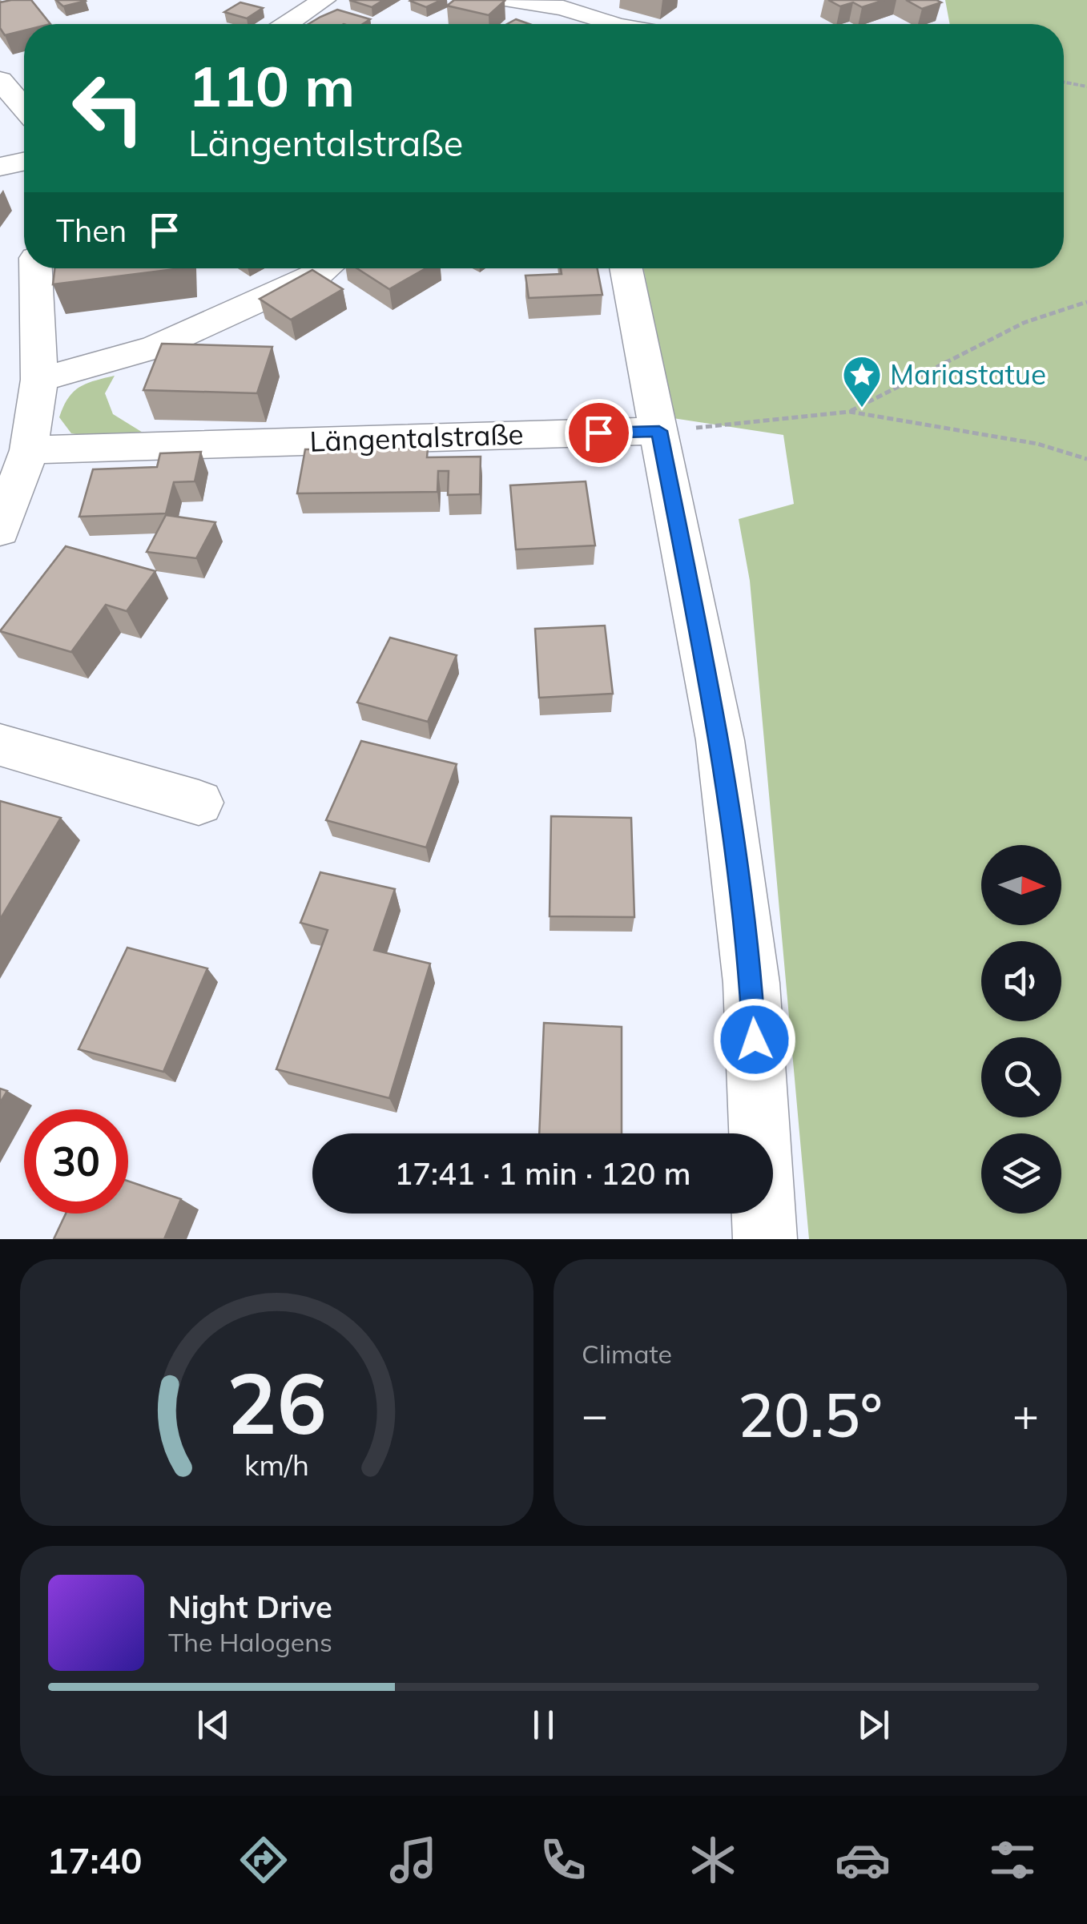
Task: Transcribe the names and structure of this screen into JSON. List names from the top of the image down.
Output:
{
  "streets": {
    "street": ["Längentalstraße"]
  },
  "places": {
    "place": ["Mariastatue"]
  },
  "north": "right",
  "page": {
    "turn": ["110 m", "Längentalstraße"],
    "then": "Then",
    "limit": "30",
    "trip": "17:41 · 1 min · 120 m",
    "tile": "Climate",
    "heat": ["−", "20.5°", "+"],
    "song": ["Night Drive", "The Halogens"],
    "tabs": "17:40",
    "gauge": ["26", "km/h"]
  }
}
